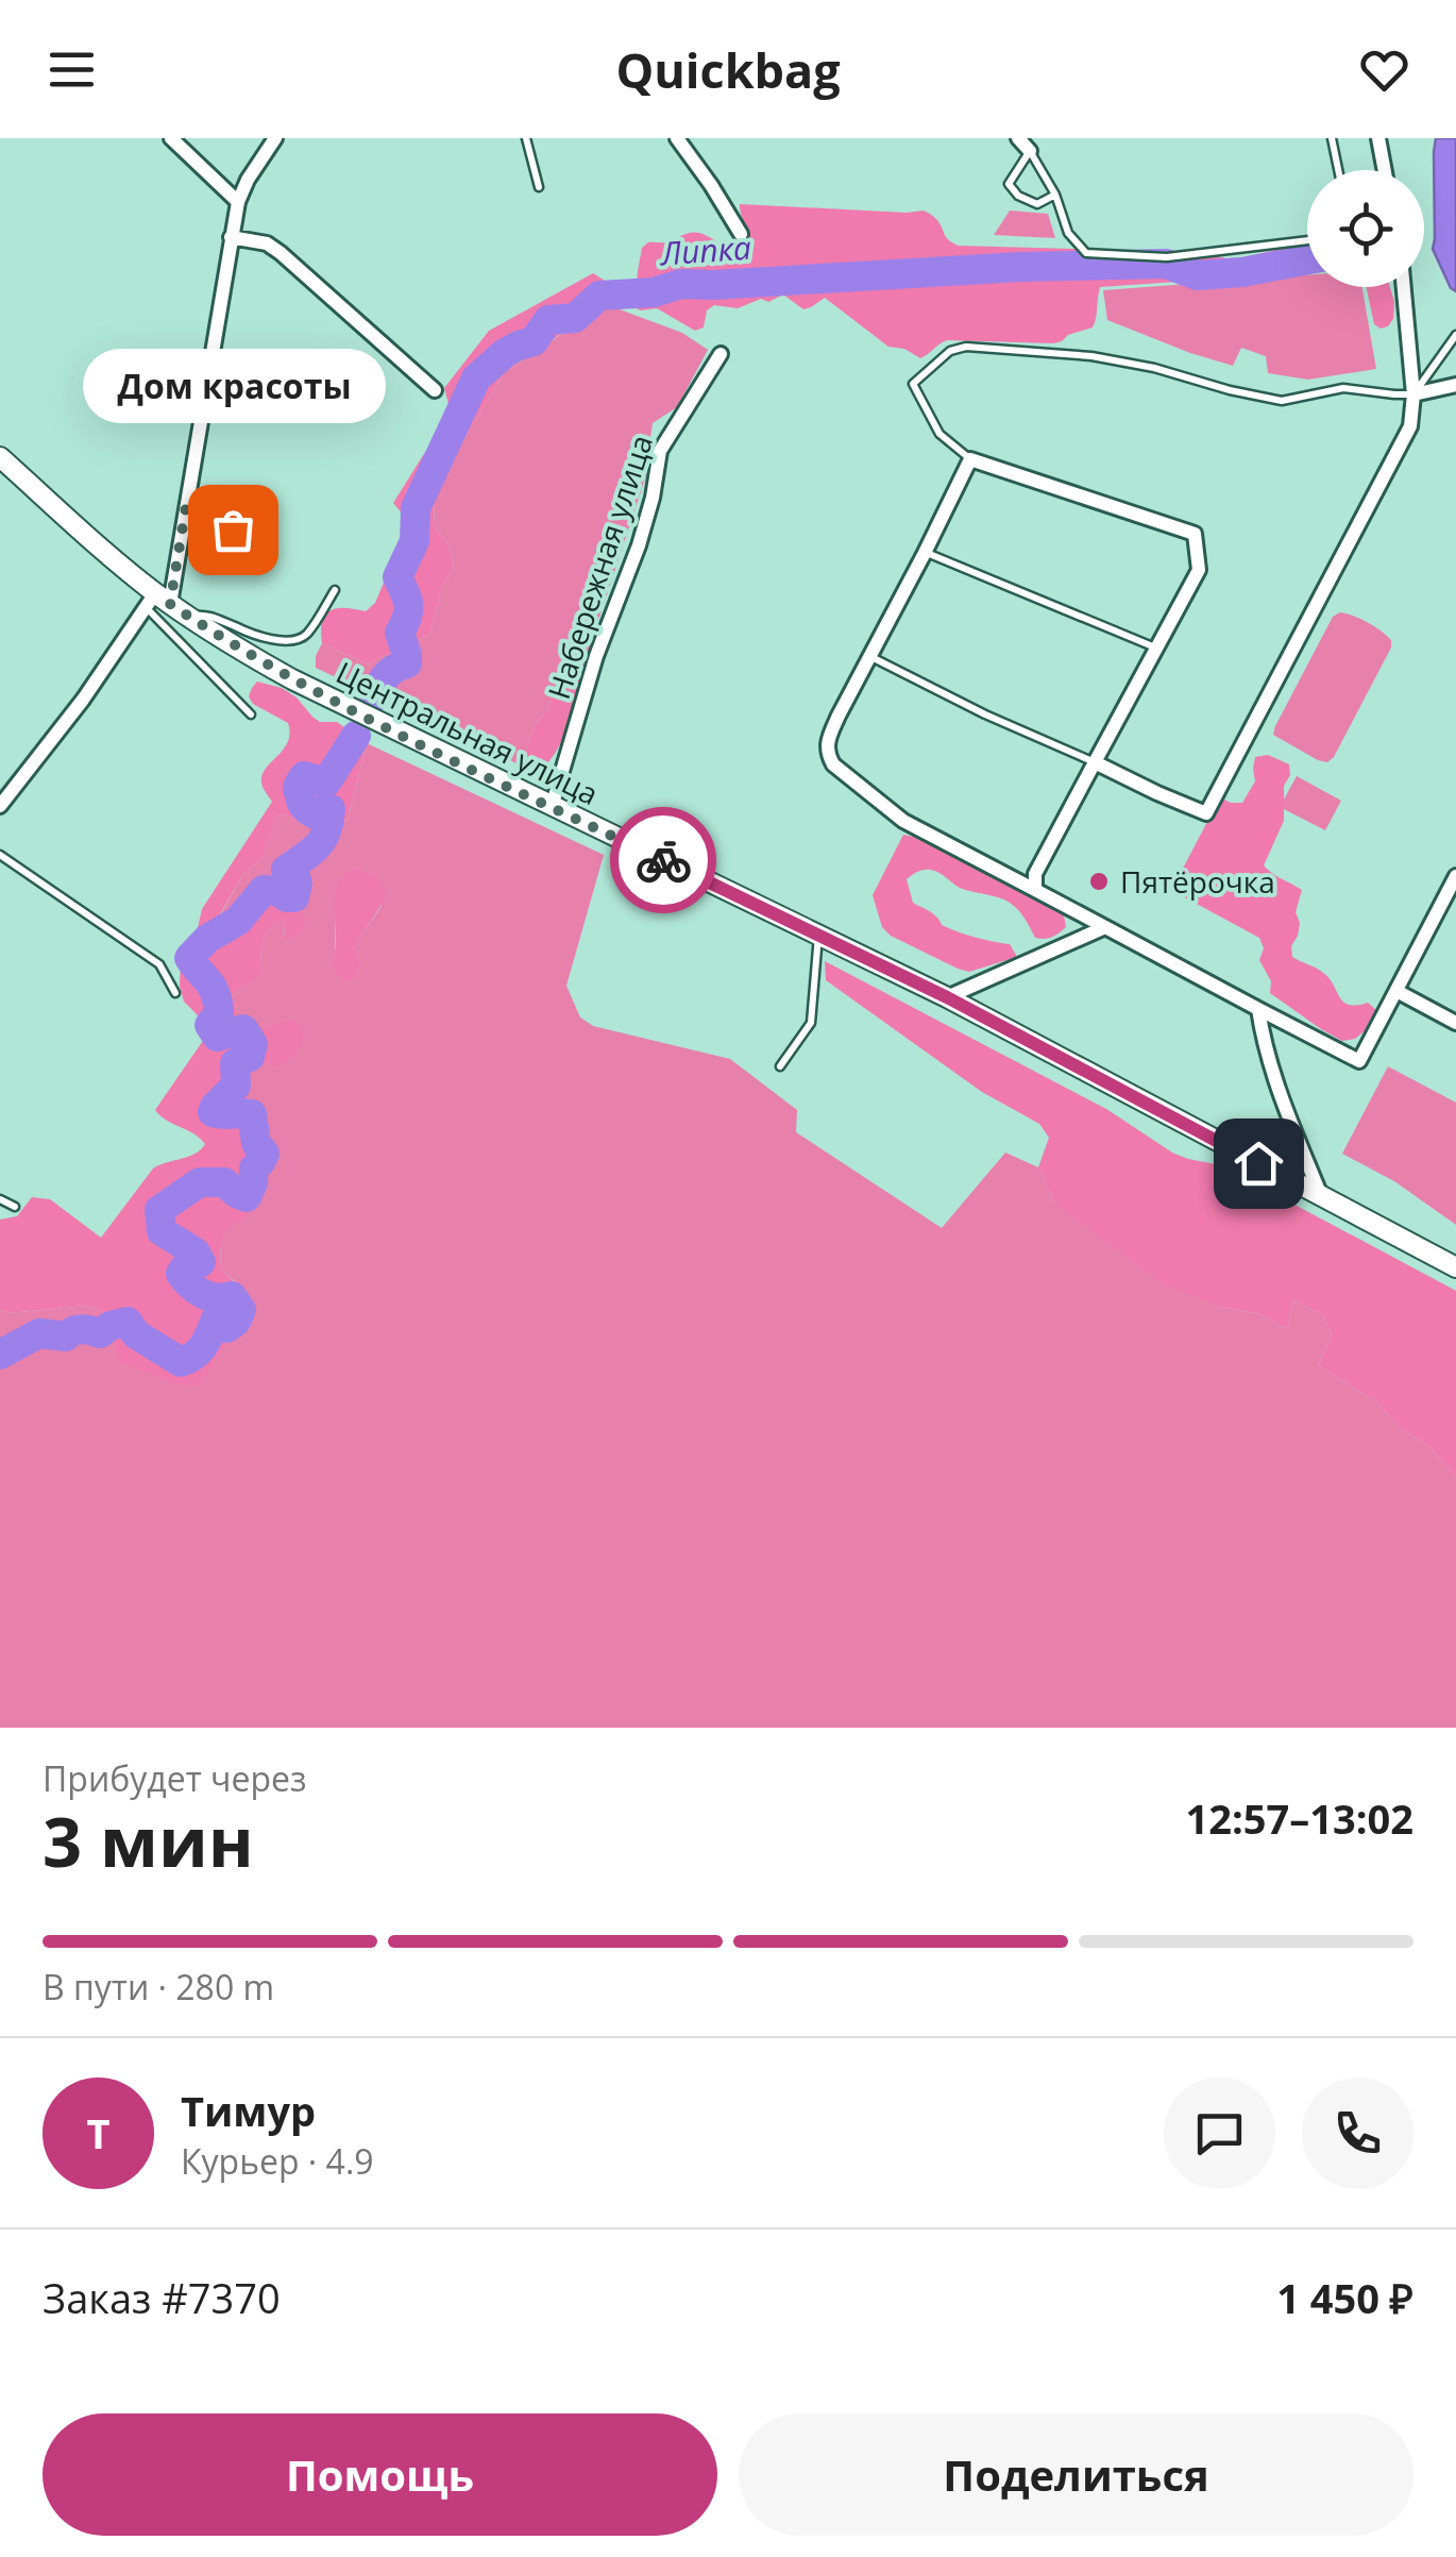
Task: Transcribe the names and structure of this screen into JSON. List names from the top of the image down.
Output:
{
  "streets": {
    "main road": ["Центральная улица"],
    "street": ["Набережная улица"]
  },
  "crossings": [
    ["Набережная улица", "Центральная улица"]
  ],
  "water": ["Липка"],
  "places": ["Дом красоты", "Пятёрочка"],
  "page": {
    "header": "Quickbag",
    "bubble": "Дом красоты",
    "heading": ["3 мин", "Прибудет через", "12:57–13:02"],
    "panel": [
      "Тимур",
      "Курьер · 4.9",
      "Заказ #7370",
      "1 450 ₽"
    ],
    "bar": "В пути · 280 m",
    "round": "Т",
    "buttons": ["Помощь", "Поделиться"]
  }
}
